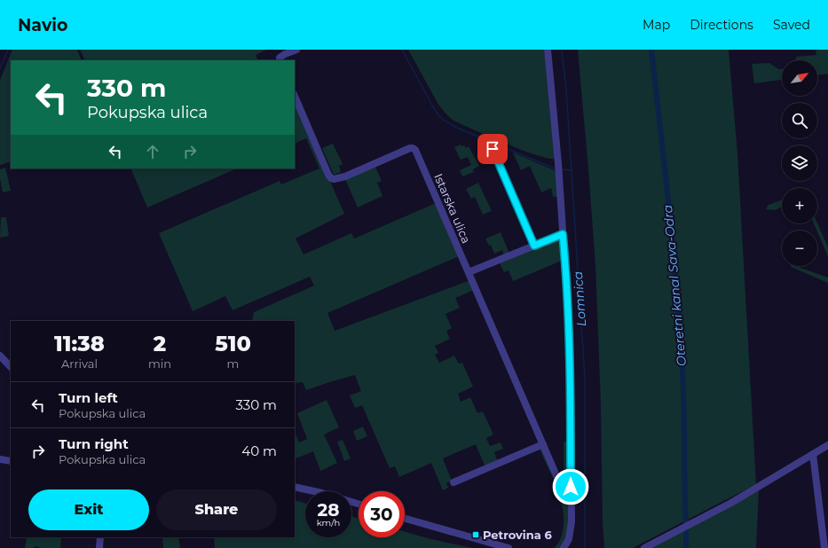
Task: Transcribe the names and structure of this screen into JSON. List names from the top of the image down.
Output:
{
  "streets": {
    "street": ["Istarska ulica"]
  },
  "water": ["Oteretni kanal Sava-Odra", "Lomnica"],
  "places": {
    "transit": ["Petrovina 6"]
  },
  "north": "top right",
  "page": {
    "header": "Navio",
    "nav": ["Map", "Directions", "Saved"],
    "map_buttons": ["+", "−"],
    "turn": ["330 m", "Pokupska ulica"],
    "eta": [
      "11:38",
      "Arrival",
      "2",
      "min",
      "510",
      "m"
    ],
    "list": [
      {
        "name": "Turn left",
        "note": "Pokupska ulica",
        "value": "330 m"
      },
      {
        "name": "Turn right",
        "note": "Pokupska ulica",
        "value": "40 m"
      }
    ],
    "buttons": ["Exit", "Share"],
    "speed": "28 km/h",
    "limit": "30"
  }
}
